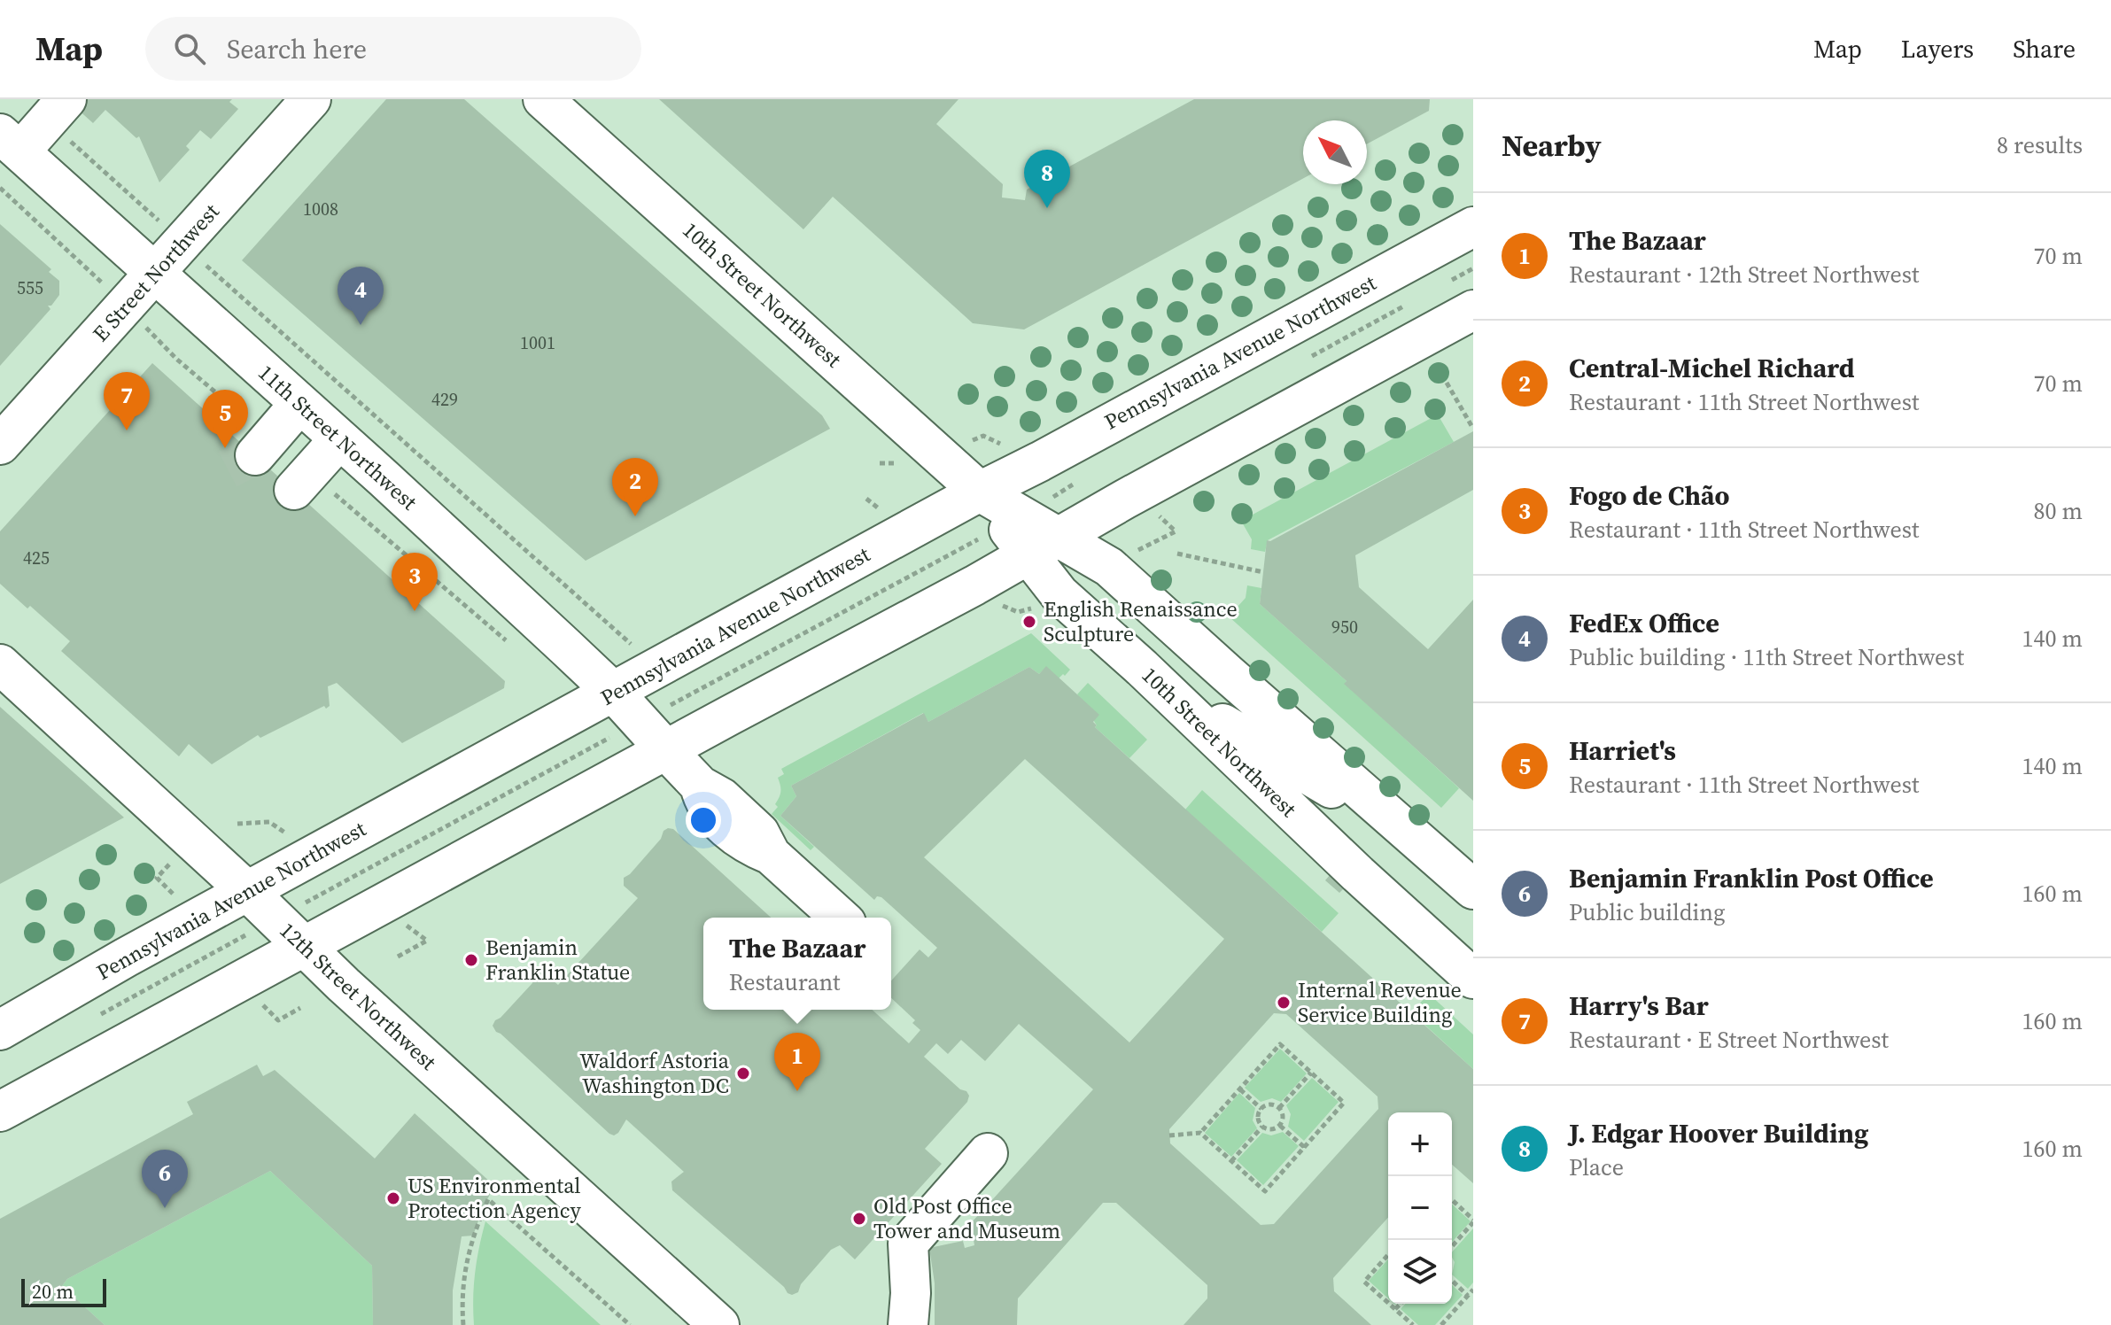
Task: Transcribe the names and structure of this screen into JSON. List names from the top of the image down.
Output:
{
  "streets": {
    "main road": [
      "E Street Northwest",
      "10th Street Northwest",
      "Pennsylvania Avenue Northwest",
      "11th Street Northwest",
      "12th Street Northwest"
    ]
  },
  "crossings": [
    ["E Street Northwest", "11th Street Northwest"],
    ["10th Street Northwest", "Pennsylvania Avenue Northwest"],
    ["Pennsylvania Avenue Northwest", "11th Street Northwest"],
    ["Pennsylvania Avenue Northwest", "12th Street Northwest"]
  ],
  "places": [
    "English Renaissance Sculpture",
    "Benjamin Franklin Statue",
    "Internal Revenue Service Building",
    "Waldorf Astoria Washington DC",
    "US Environmental Protection Agency",
    "Old Post Office Tower and Museum"
  ],
  "house_numbers": [
    "1008",
    "555",
    "1001",
    "429",
    "425",
    "950"
  ],
  "scale_bar": "20 m",
  "north": "top left",
  "page": {
    "header": "Map",
    "search": "Search here",
    "nav": ["Map", "Layers", "Share"],
    "heading": ["Nearby", "8 results"],
    "pins": [
      "8",
      "4",
      "7",
      "5",
      "2",
      "3",
      "1",
      "6"
    ],
    "list": [
      {
        "mark": "1",
        "name": "The Bazaar",
        "note": "Restaurant · 12th Street Northwest",
        "value": "70 m"
      },
      {
        "mark": "2",
        "name": "Central-Michel Richard",
        "note": "Restaurant · 11th Street Northwest",
        "value": "70 m"
      },
      {
        "mark": "3",
        "name": "Fogo de Chão",
        "note": "Restaurant · 11th Street Northwest",
        "value": "80 m"
      },
      {
        "mark": "4",
        "name": "FedEx Office",
        "note": "Public building · 11th Street Northwest",
        "value": "140 m"
      },
      {
        "mark": "5",
        "name": "Harriet's",
        "note": "Restaurant · 11th Street Northwest",
        "value": "140 m"
      },
      {
        "mark": "6",
        "name": "Benjamin Franklin Post Office",
        "note": "Public building",
        "value": "160 m"
      },
      {
        "mark": "7",
        "name": "Harry's Bar",
        "note": "Restaurant · E Street Northwest",
        "value": "160 m"
      },
      {
        "mark": "8",
        "name": "J. Edgar Hoover Building",
        "note": "Place",
        "value": "160 m"
      }
    ],
    "popup": ["The Bazaar", "Restaurant"],
    "map_buttons": ["+", "−"],
    "scale": "20 m"
  }
}
